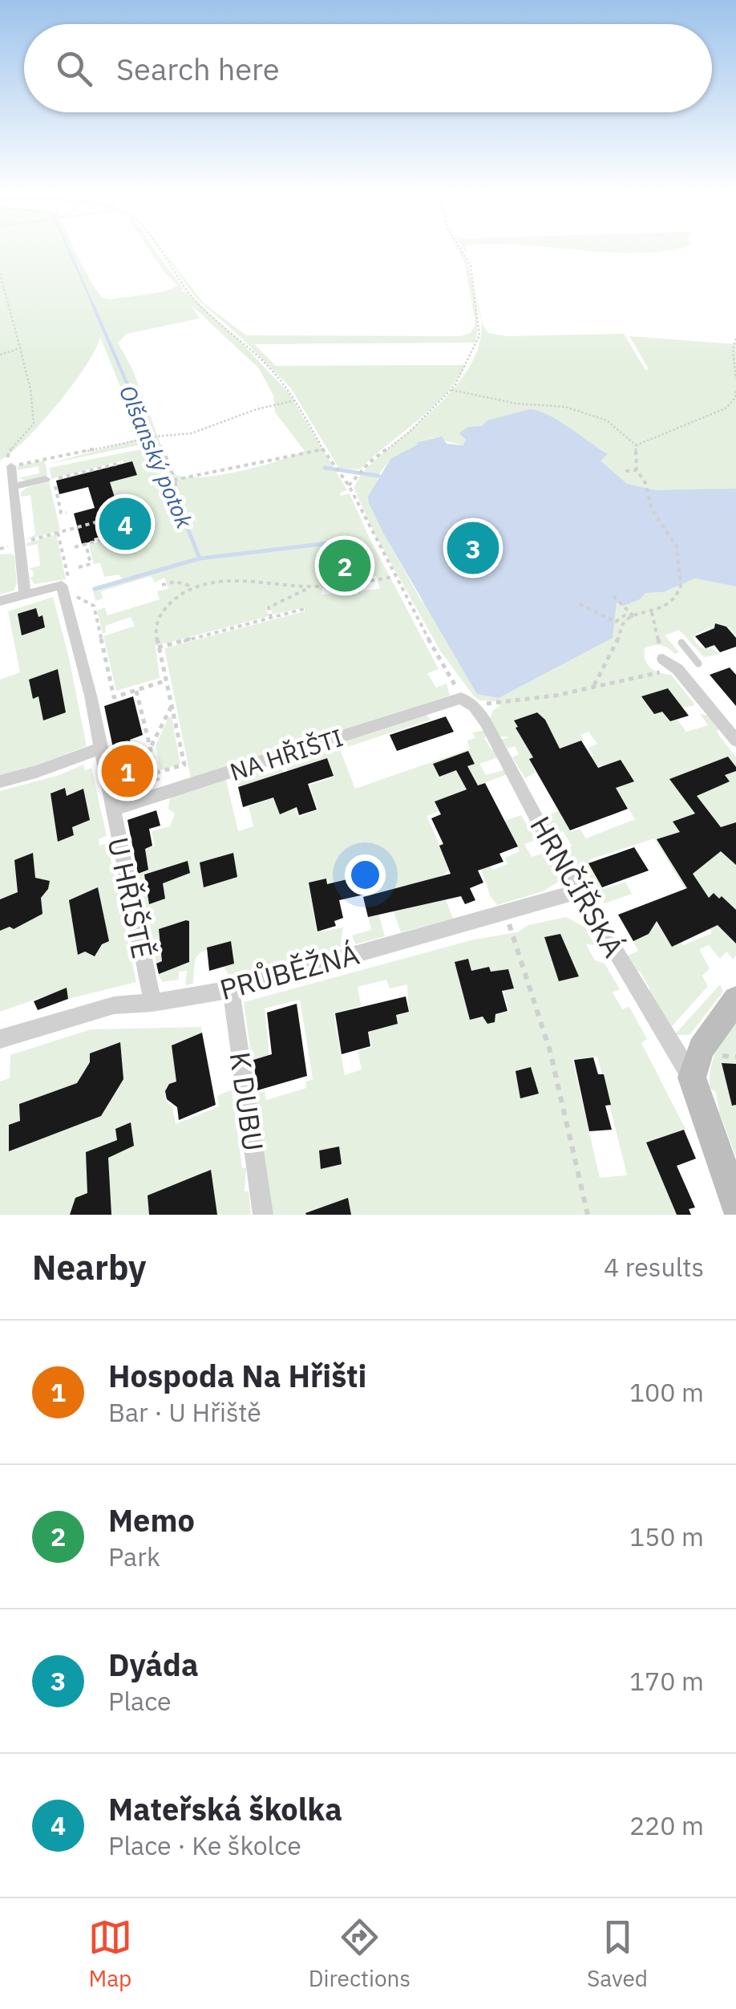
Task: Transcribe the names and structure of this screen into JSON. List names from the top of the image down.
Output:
{
  "streets": {
    "street": [
      "NA HŘIŠTI",
      "HRNČÍŘSKÁ",
      "U HŘIŠTĚ",
      "PRŮBĚŽNÁ",
      "K DUBU"
    ]
  },
  "crossings": [
    ["NA HŘIŠTI", "HRNČÍŘSKÁ"],
    ["NA HŘIŠTI", "U HŘIŠTĚ"],
    ["HRNČÍŘSKÁ", "PRŮBĚŽNÁ"],
    ["U HŘIŠTĚ", "PRŮBĚŽNÁ"],
    ["PRŮBĚŽNÁ", "K DUBU"]
  ],
  "water": ["Olšanský potok"],
  "page": {
    "search": "Search here",
    "pins": [
      "4",
      "3",
      "2",
      "1"
    ],
    "heading": ["Nearby", "4 results"],
    "list": [
      {
        "mark": "1",
        "name": "Hospoda Na Hřišti",
        "note": "Bar · U Hřiště",
        "value": "100 m"
      },
      {
        "mark": "2",
        "name": "Memo",
        "note": "Park",
        "value": "150 m"
      },
      {
        "mark": "3",
        "name": "Dyáda",
        "note": "Place",
        "value": "170 m"
      },
      {
        "mark": "4",
        "name": "Mateřská školka",
        "note": "Place · Ke školce",
        "value": "220 m"
      }
    ],
    "nav": ["Map", "Directions", "Saved"]
  }
}
